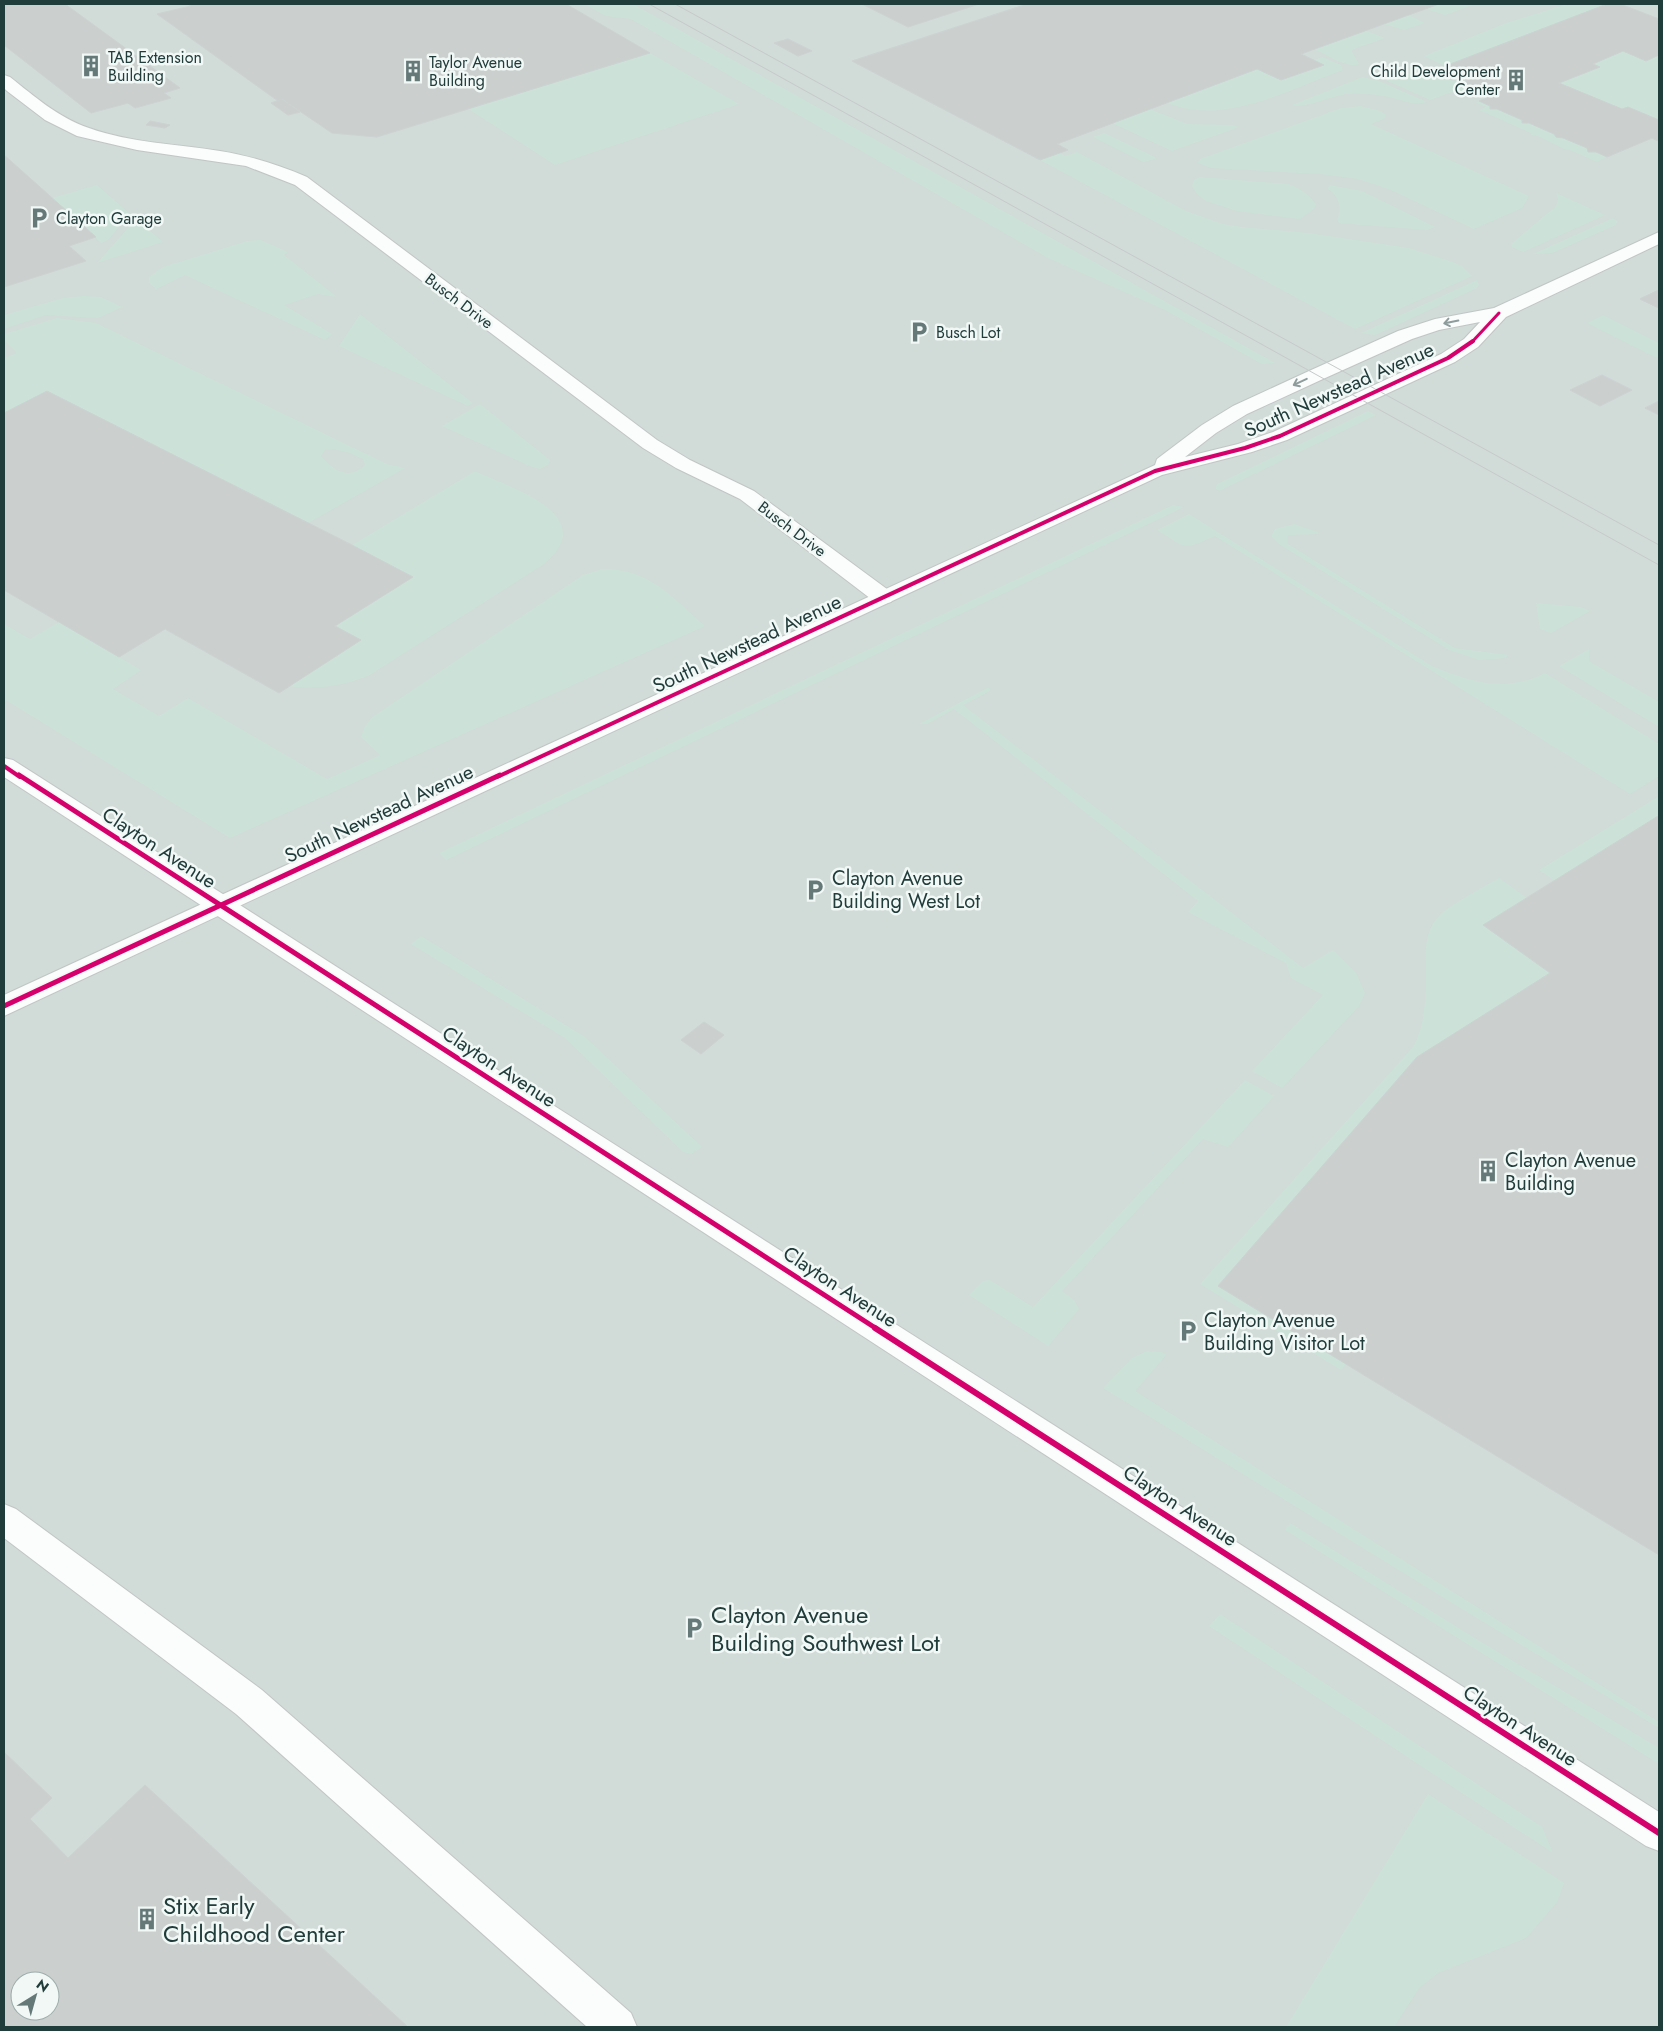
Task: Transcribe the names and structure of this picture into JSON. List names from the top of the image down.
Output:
{
  "streets": {
    "street": ["Busch Drive", "South Newstead Avenue", "Clayton Avenue"]
  },
  "crossings": [
    ["Busch Drive", "South Newstead Avenue"],
    ["South Newstead Avenue", "Clayton Avenue"]
  ],
  "places": {
    "building": [
      "TAB Extension Building",
      "Taylor Avenue Building",
      "Child Development Center",
      "Clayton Avenue Building",
      "Stix Early Childhood Center"
    ],
    "parking": [
      "Clayton Garage",
      "Busch Lot",
      "Clayton Avenue Building West Lot",
      "Clayton Avenue Building Visitor Lot",
      "Clayton Avenue Building Southwest Lot"
    ]
  },
  "north": "top right"
}
